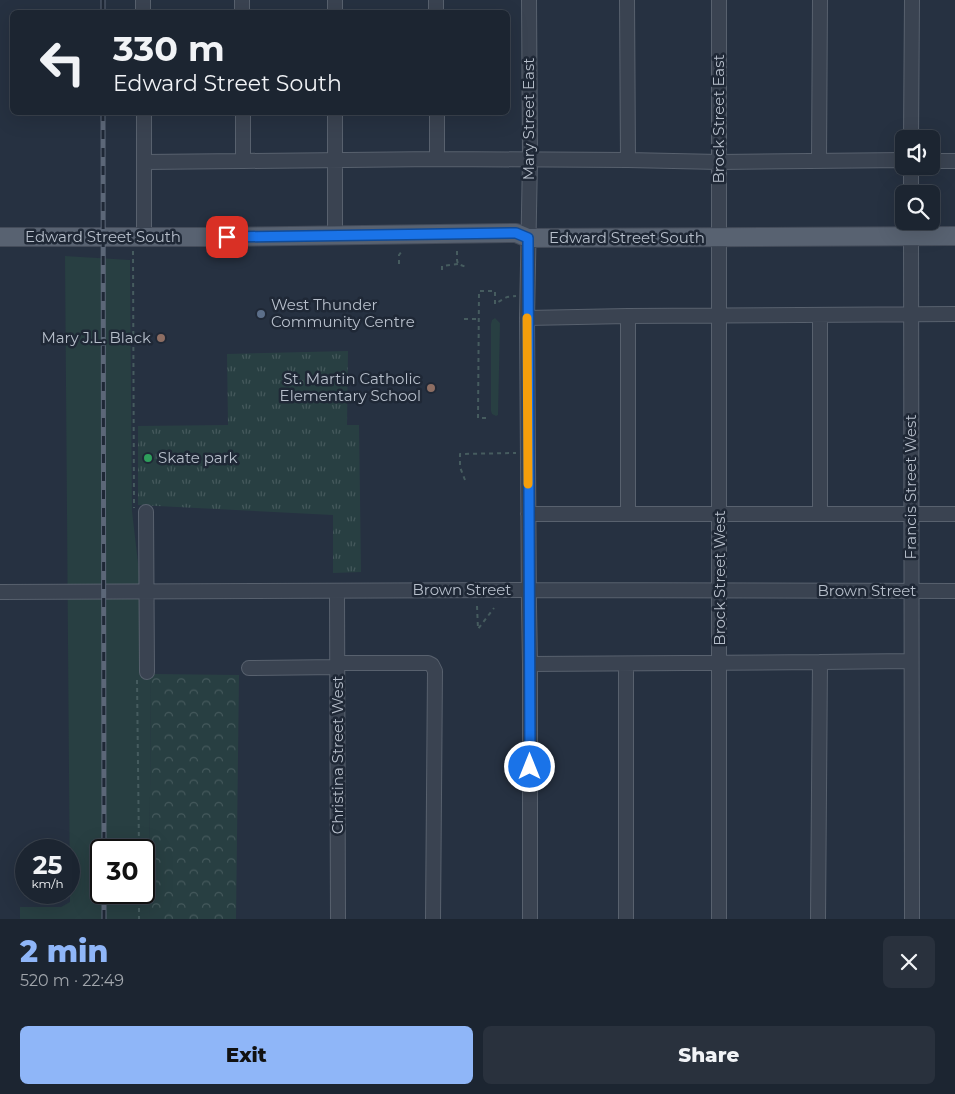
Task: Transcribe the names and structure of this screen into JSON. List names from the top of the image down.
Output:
{
  "streets": {
    "main road": ["Edward Street South"],
    "street": [
      "Mary Street East",
      "Brock Street East",
      "Francis Street West",
      "Brock Street West",
      "Brown Street",
      "Christina Street West"
    ]
  },
  "crossings": [
    ["Mary Street East", "Edward Street South"],
    ["Mary Street East", "Brown Street"],
    ["Brock Street East", "Edward Street South"],
    ["Brock Street East", "Brock Street West"],
    ["Edward Street South", "Brock Street West"],
    ["Francis Street West", "Brown Street"],
    ["Brock Street West", "Brown Street"],
    ["Brown Street", "Christina Street West"]
  ],
  "places": [
    "West Thunder Community Centre",
    "Mary J.L. Black",
    "St. Martin Catholic Elementary School",
    "Skate park"
  ],
  "page": {
    "turn": ["330 m", "Edward Street South"],
    "speed": "25 km/h",
    "limit": "30",
    "heading": ["2 min", "520 m · 22:49"],
    "buttons": ["Exit", "Share"]
  }
}
